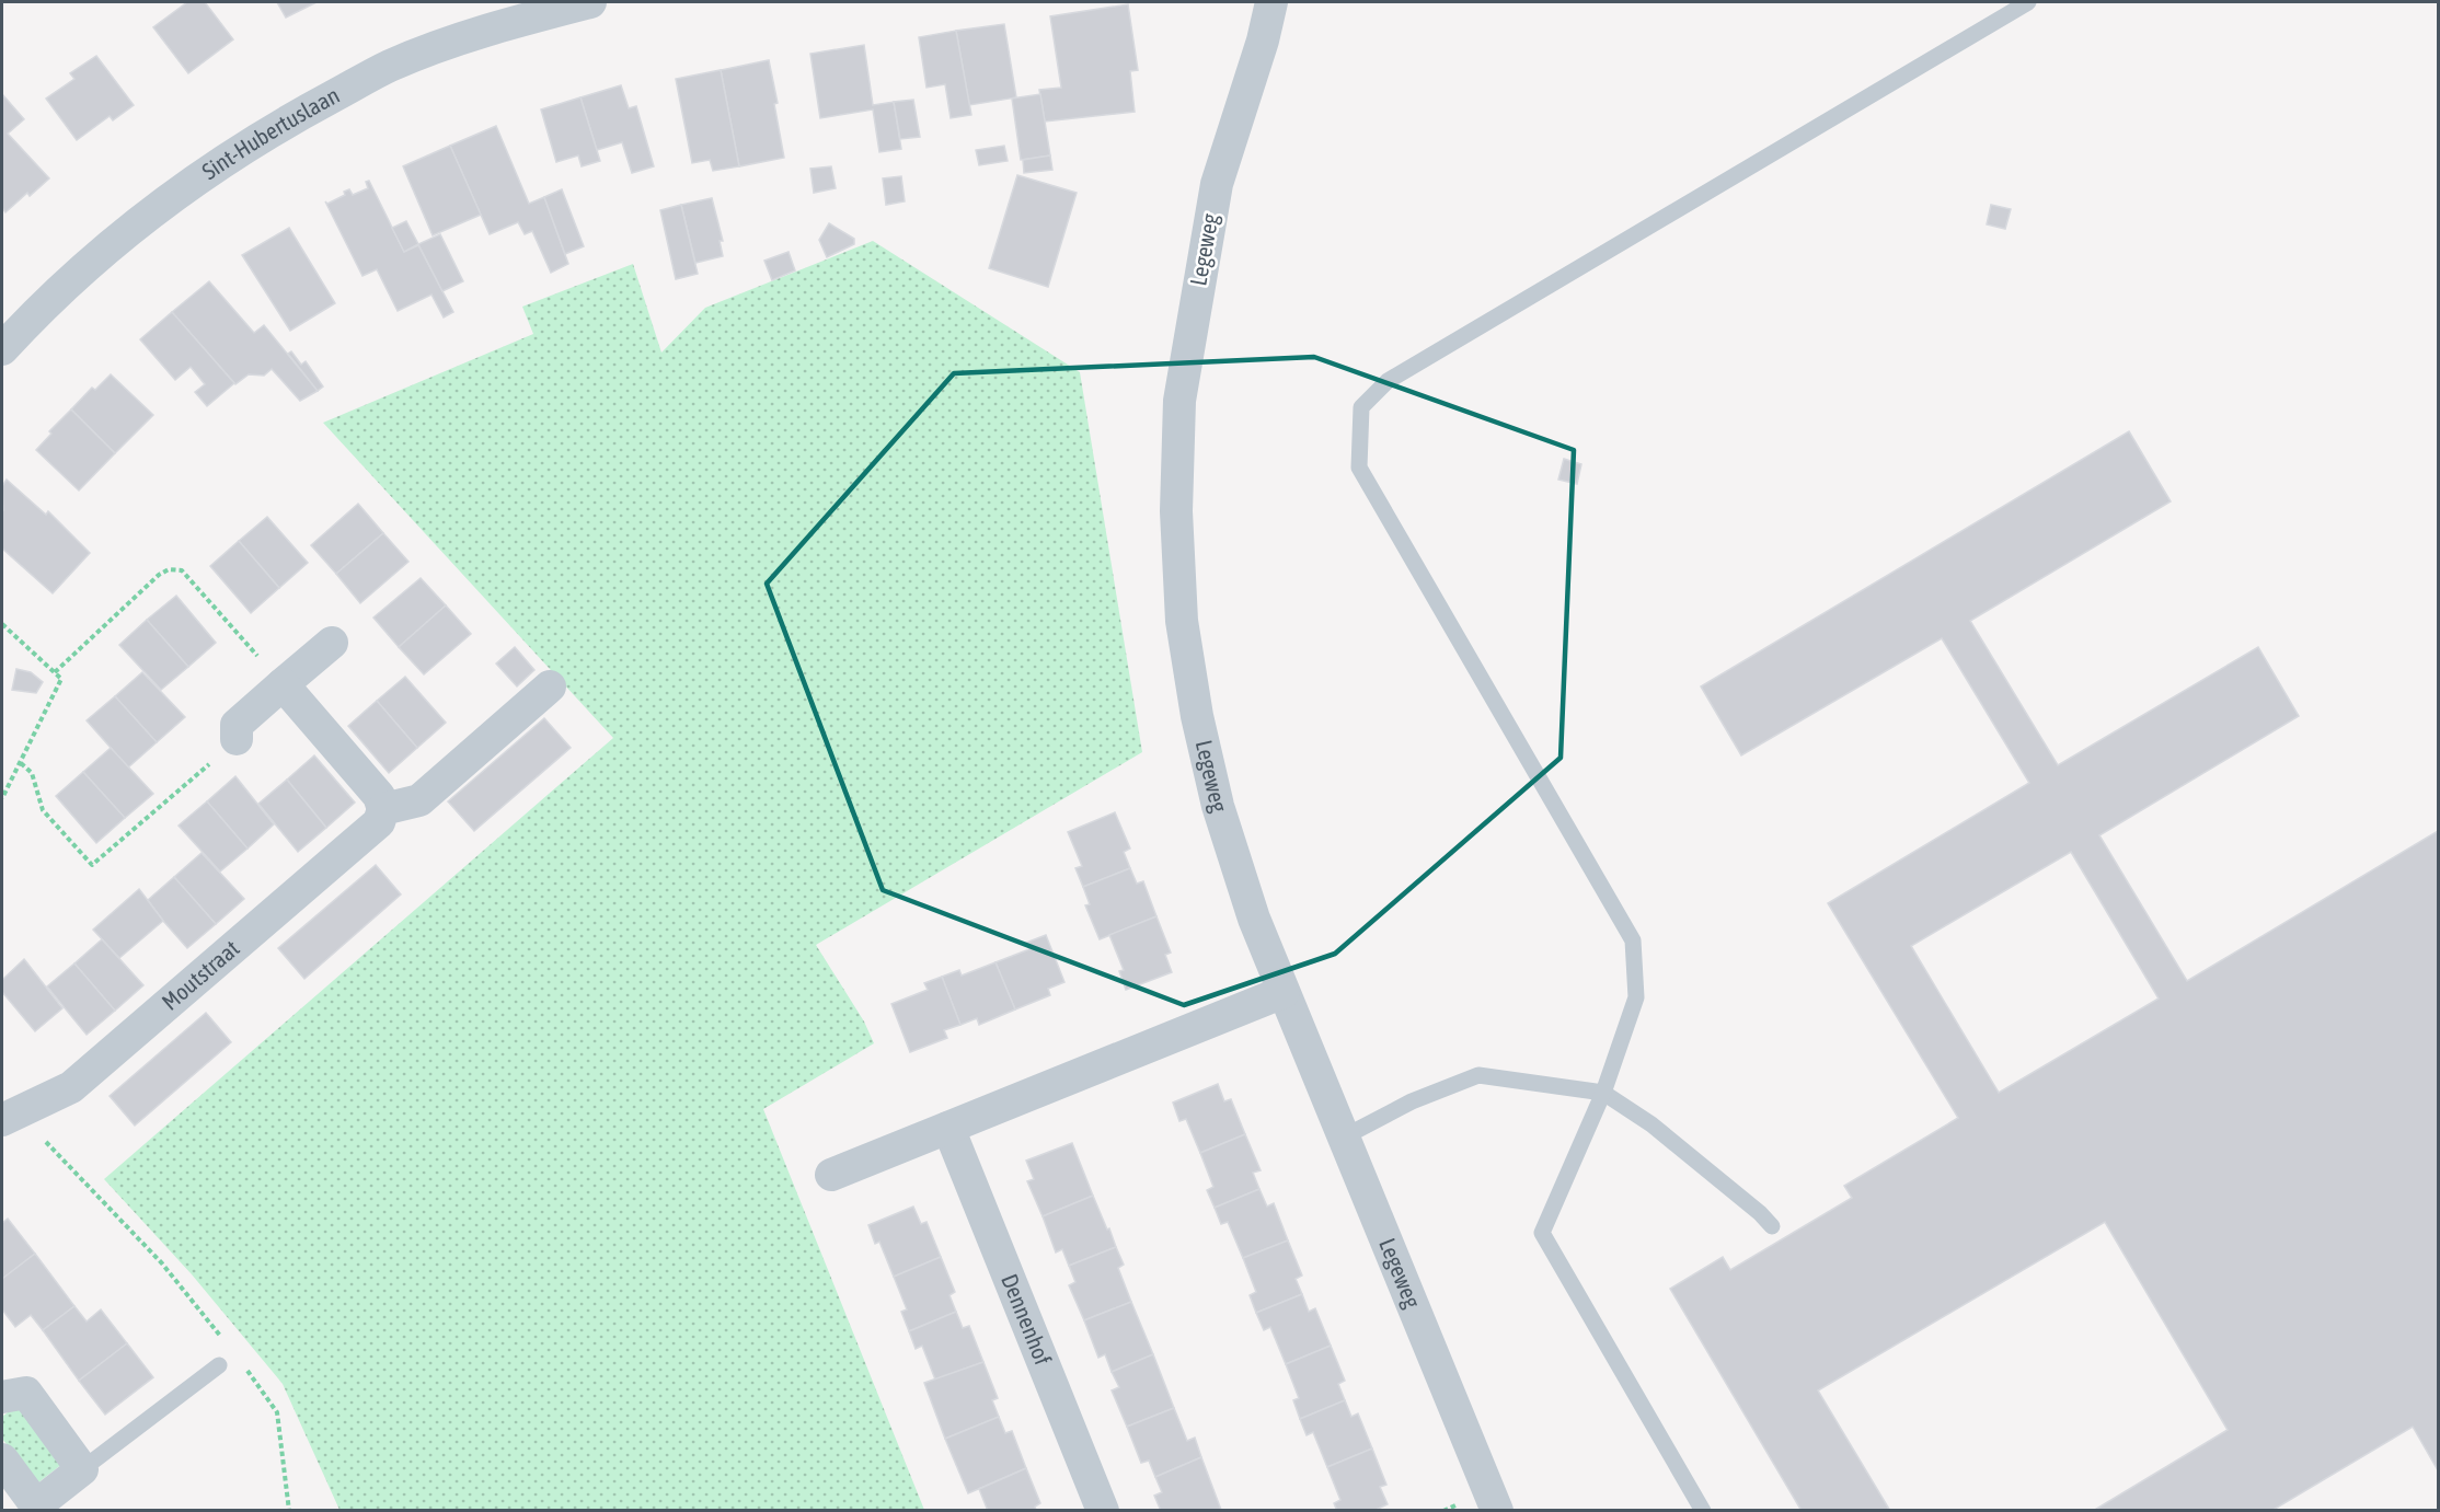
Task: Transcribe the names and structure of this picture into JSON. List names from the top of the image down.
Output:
{
  "streets": {
    "street": [
      "Sint-Hubertuslaan",
      "Legeweg",
      "Moutstraat",
      "Dennenhof"
    ]
  }
}
